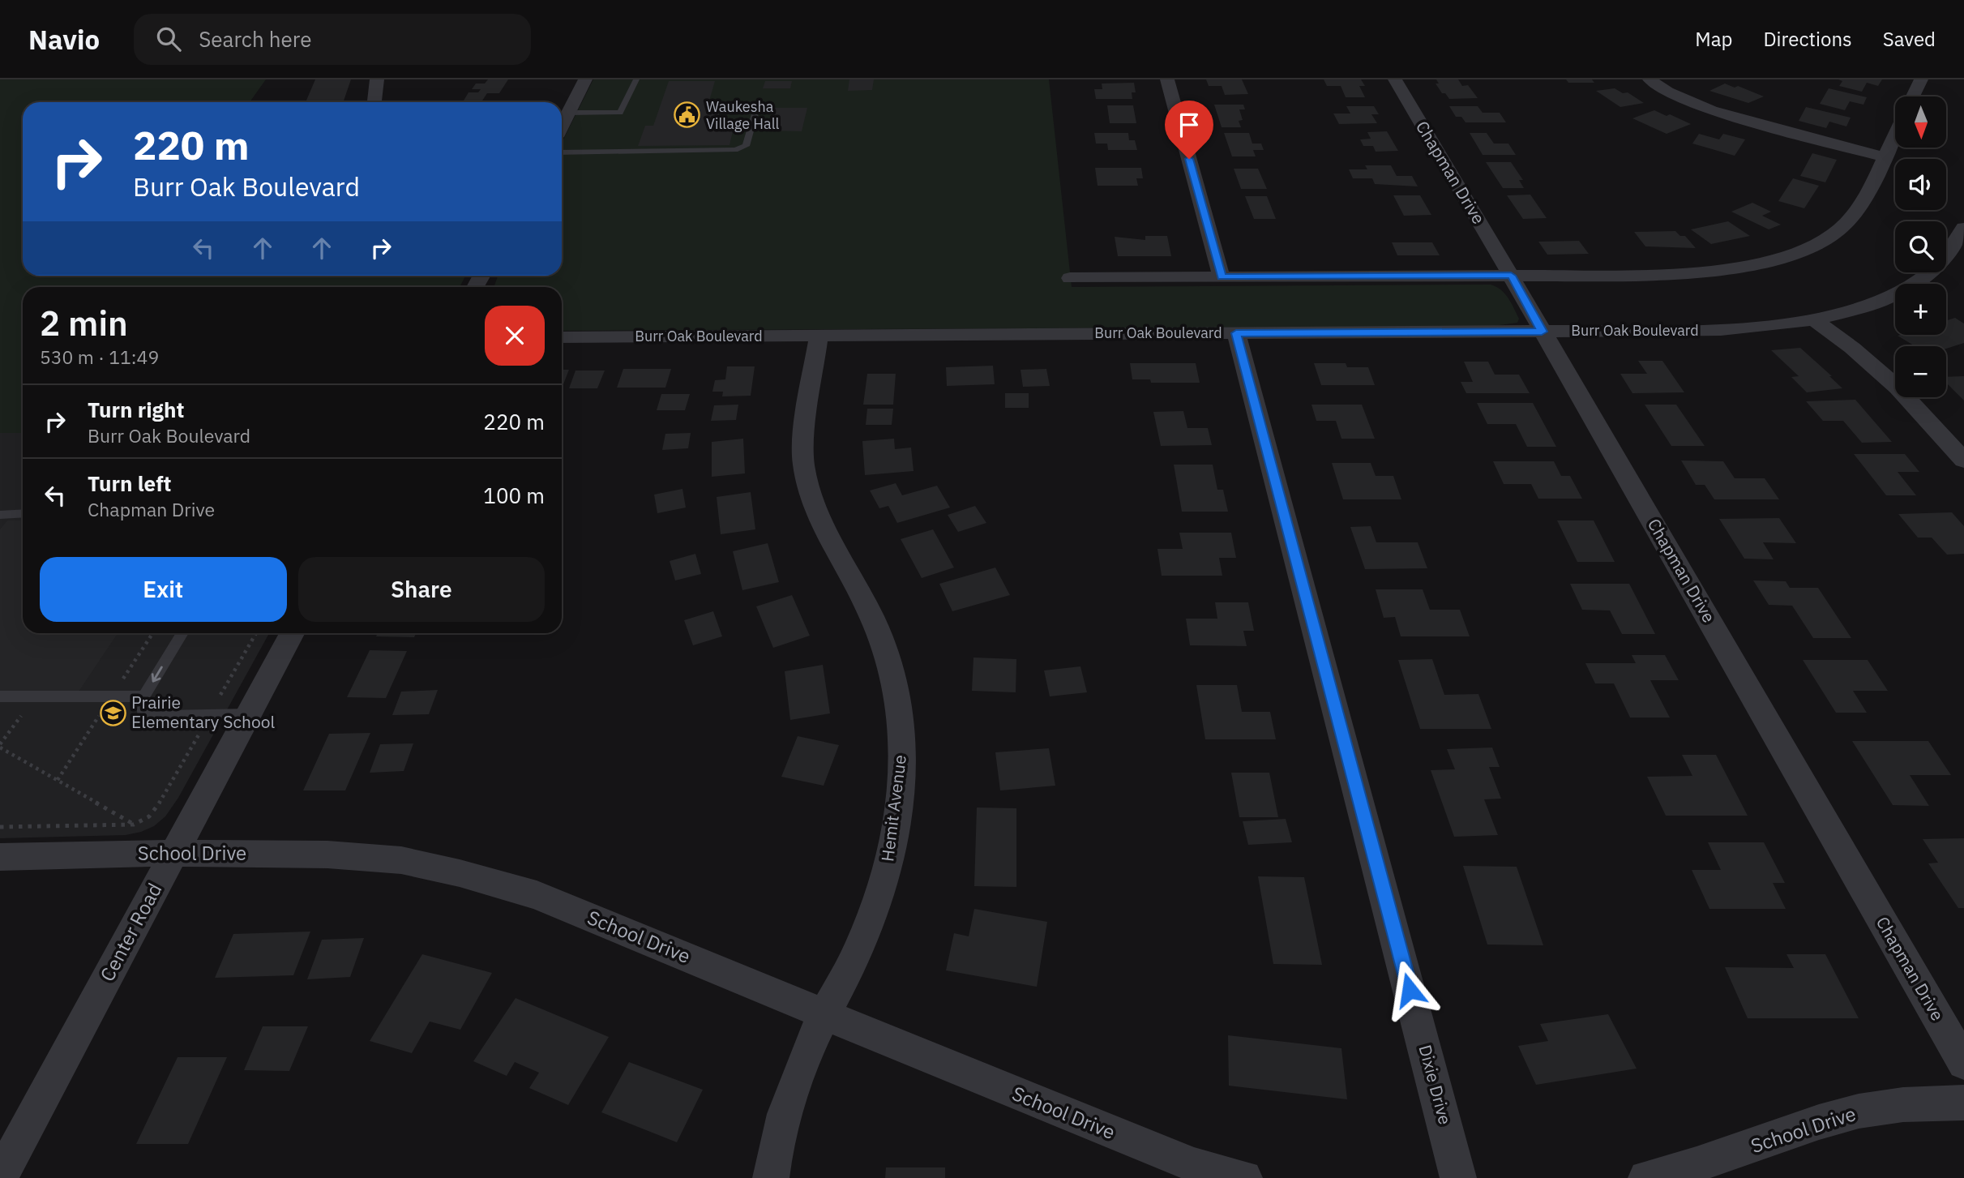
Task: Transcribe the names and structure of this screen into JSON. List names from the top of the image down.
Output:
{
  "streets": {
    "street": [
      "Chapman Drive",
      "Burr Oak Boulevard",
      "Hemit Avenue",
      "School Drive",
      "Center Road",
      "Dixie Drive"
    ]
  },
  "crossings": [
    ["Chapman Drive", "Burr Oak Boulevard"],
    ["Burr Oak Boulevard", "Hemit Avenue"],
    ["Burr Oak Boulevard", "Dixie Drive"],
    ["Hemit Avenue", "School Drive"],
    ["School Drive", "Center Road"]
  ],
  "places": {
    "public building": ["Waukesha Village Hall"],
    "school or university": ["Prairie Elementary School"]
  },
  "north": "bottom",
  "page": {
    "header": "Navio",
    "search": "Search here",
    "nav": ["Map", "Directions", "Saved"],
    "map_buttons": ["+", "−"],
    "turn": ["220 m", "Burr Oak Boulevard"],
    "heading": ["2 min", "530 m · 11:49"],
    "list": [
      {
        "name": "Turn right",
        "note": "Burr Oak Boulevard",
        "value": "220 m"
      },
      {
        "name": "Turn left",
        "note": "Chapman Drive",
        "value": "100 m"
      }
    ],
    "buttons": ["Exit", "Share"]
  }
}
